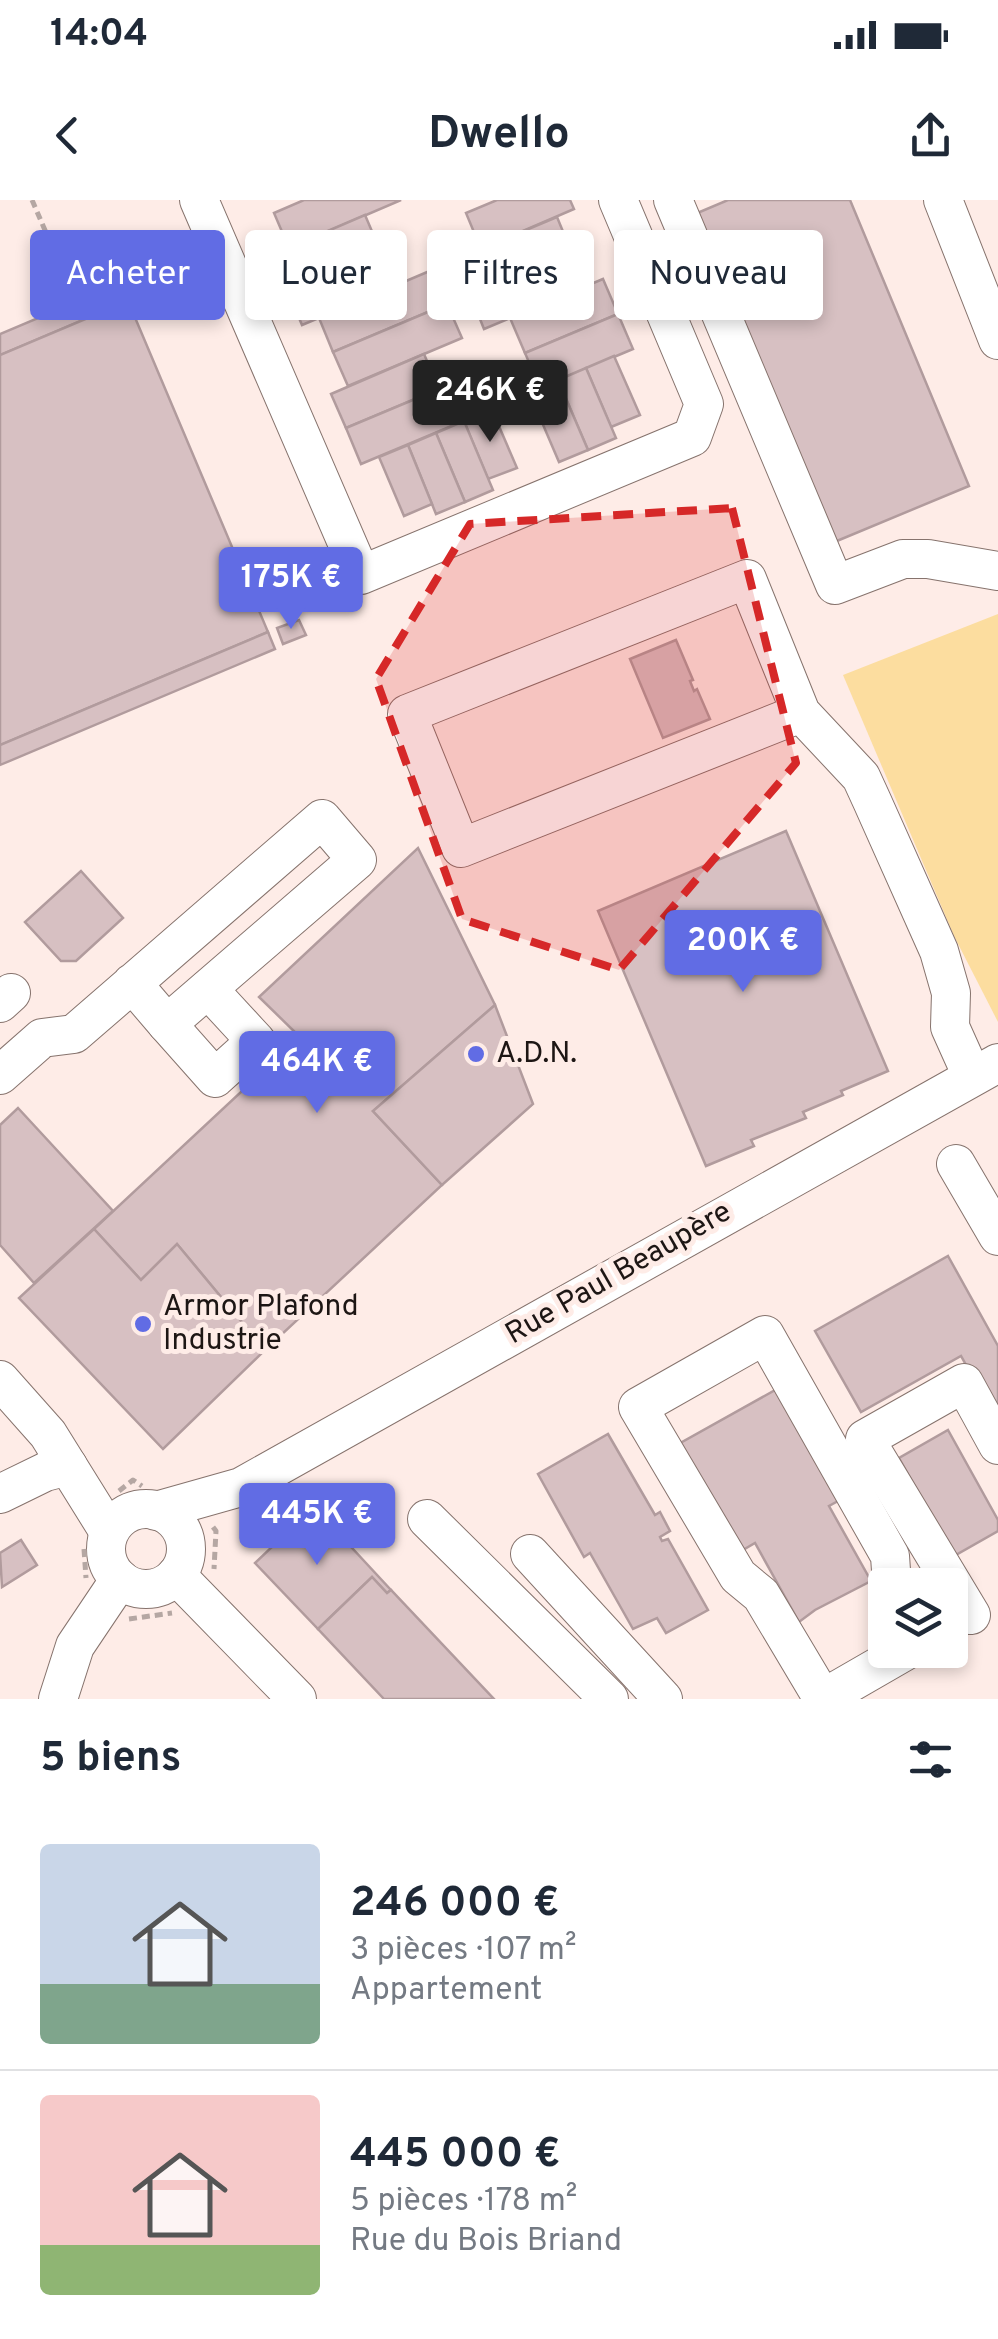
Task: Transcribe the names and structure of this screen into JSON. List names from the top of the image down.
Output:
{
  "streets": {
    "street": ["Rue Paul Beaupère"]
  },
  "places": ["A.D.N.", "Armor Plafond Industrie"],
  "page": {
    "status": "14:04",
    "header": "Dwello",
    "chip": [
      "Acheter",
      "Louer",
      "Filtres",
      "Nouveau"
    ],
    "price": [
      "246K €",
      "175K €",
      "200K €",
      "464K €",
      "445K €"
    ],
    "heading": "5 biens",
    "list": [
      {
        "name": "246 000 €",
        "note": "3 pièces · 107 m² · Appartement"
      },
      {
        "name": "445 000 €",
        "note": "5 pièces · 178 m² · Rue du Bois Briand"
      }
    ]
  }
}
